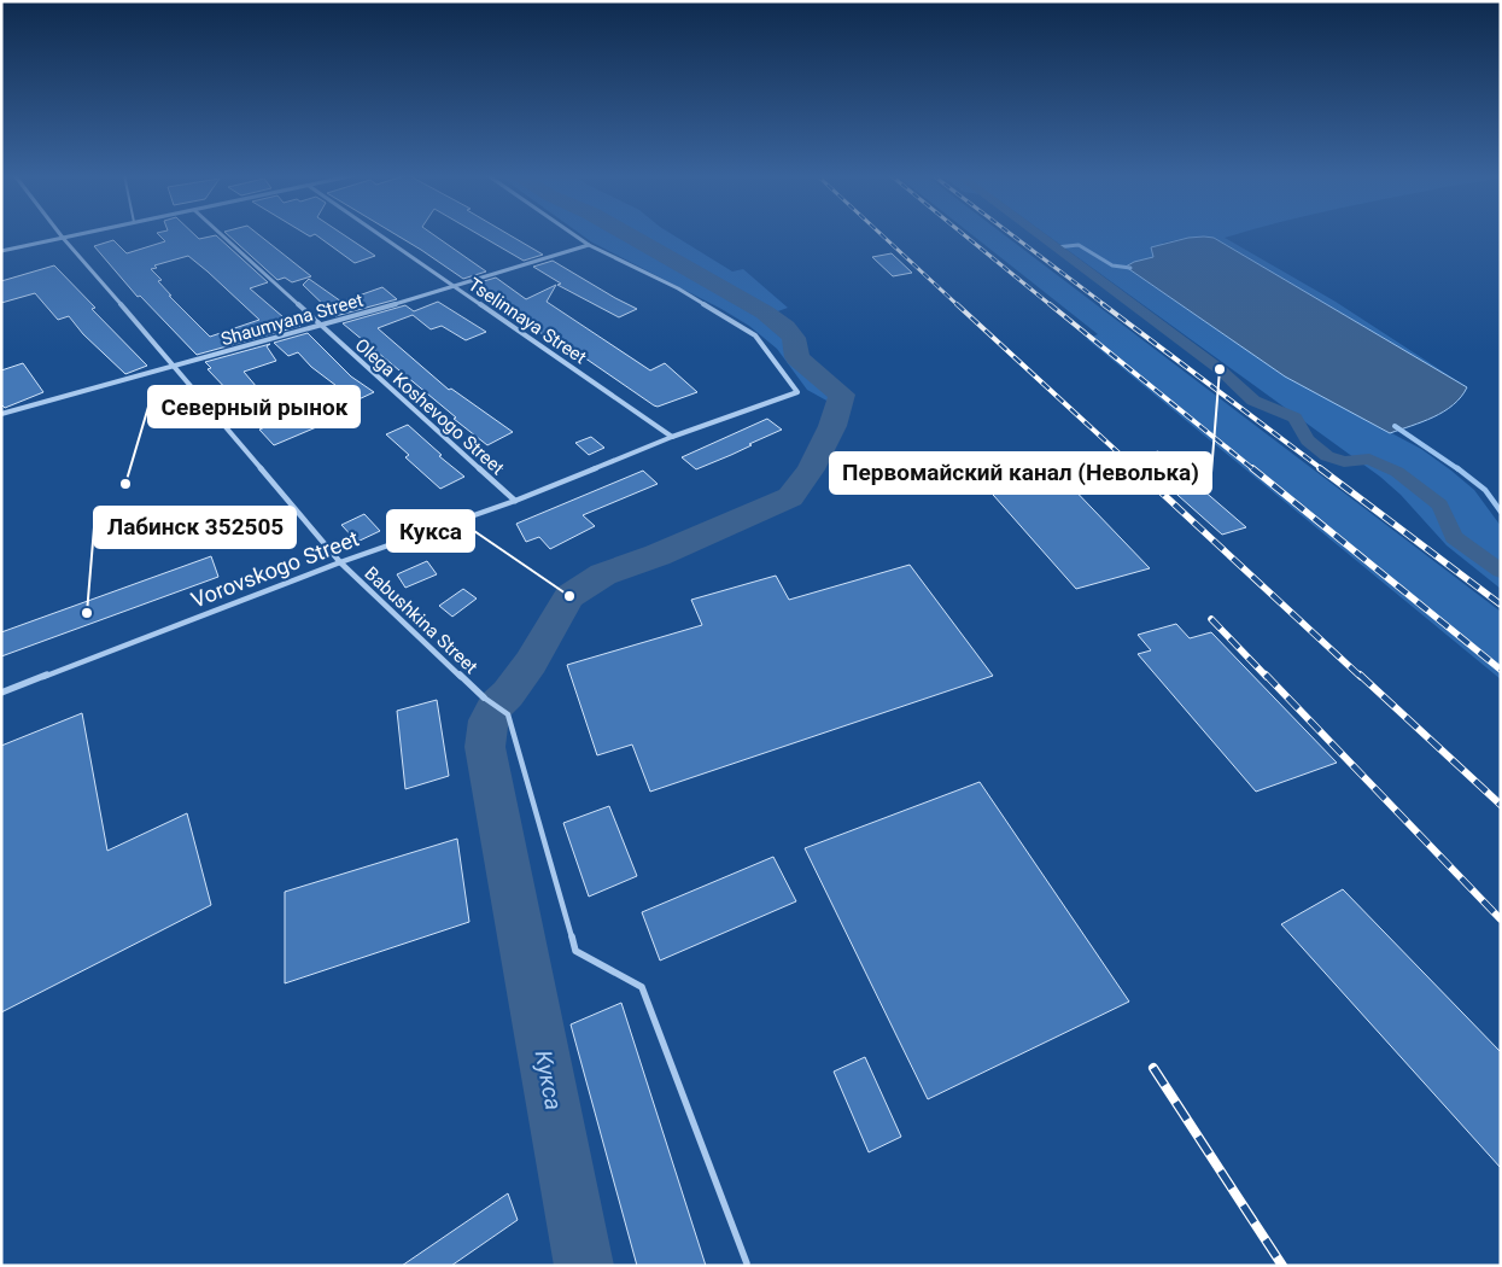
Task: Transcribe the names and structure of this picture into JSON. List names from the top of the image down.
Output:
{
  "streets": {
    "street": [
      "Shaumyana Street",
      "Tselinnaya Street",
      "Olega Koshevogo Street",
      "Vorovskogo Street",
      "Babushkina Street"
    ]
  },
  "crossings": [
    ["Shaumyana Street", "Tselinnaya Street"],
    ["Shaumyana Street", "Olega Koshevogo Street"],
    ["Shaumyana Street", "Vorovskogo Street"],
    ["Shaumyana Street", "Babushkina Street"],
    ["Tselinnaya Street", "Vorovskogo Street"],
    ["Olega Koshevogo Street", "Vorovskogo Street"],
    ["Vorovskogo Street", "Babushkina Street"]
  ],
  "water": ["Кукса"],
  "places": [
    "Первомайский канал (Неволька)",
    "Северный рынок",
    "Кукса",
    "Лабинск 352505"
  ]
}
